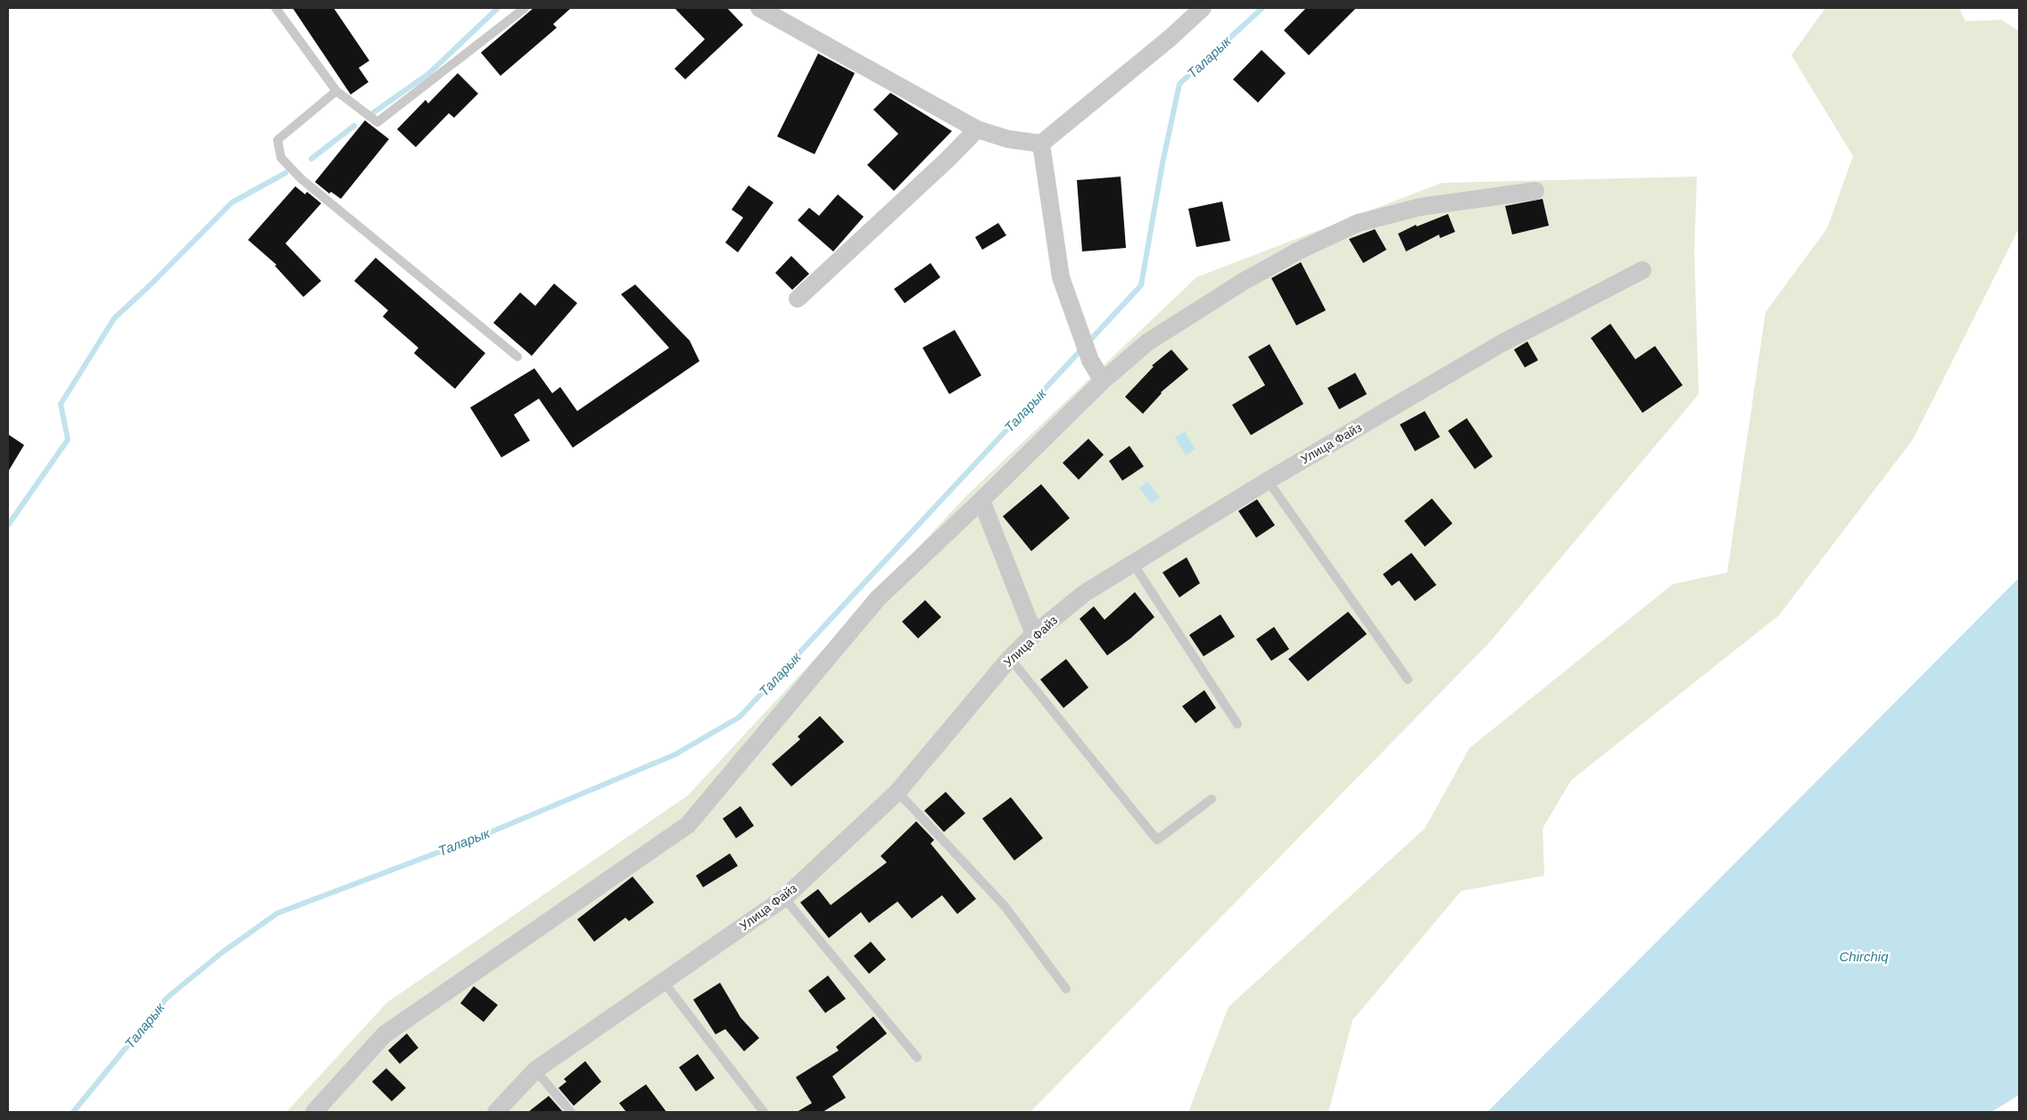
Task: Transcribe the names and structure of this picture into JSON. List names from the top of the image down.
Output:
{
  "streets": {
    "street": ["Улица Файз"]
  },
  "water": ["Таларык", "Chirchiq"]
}
